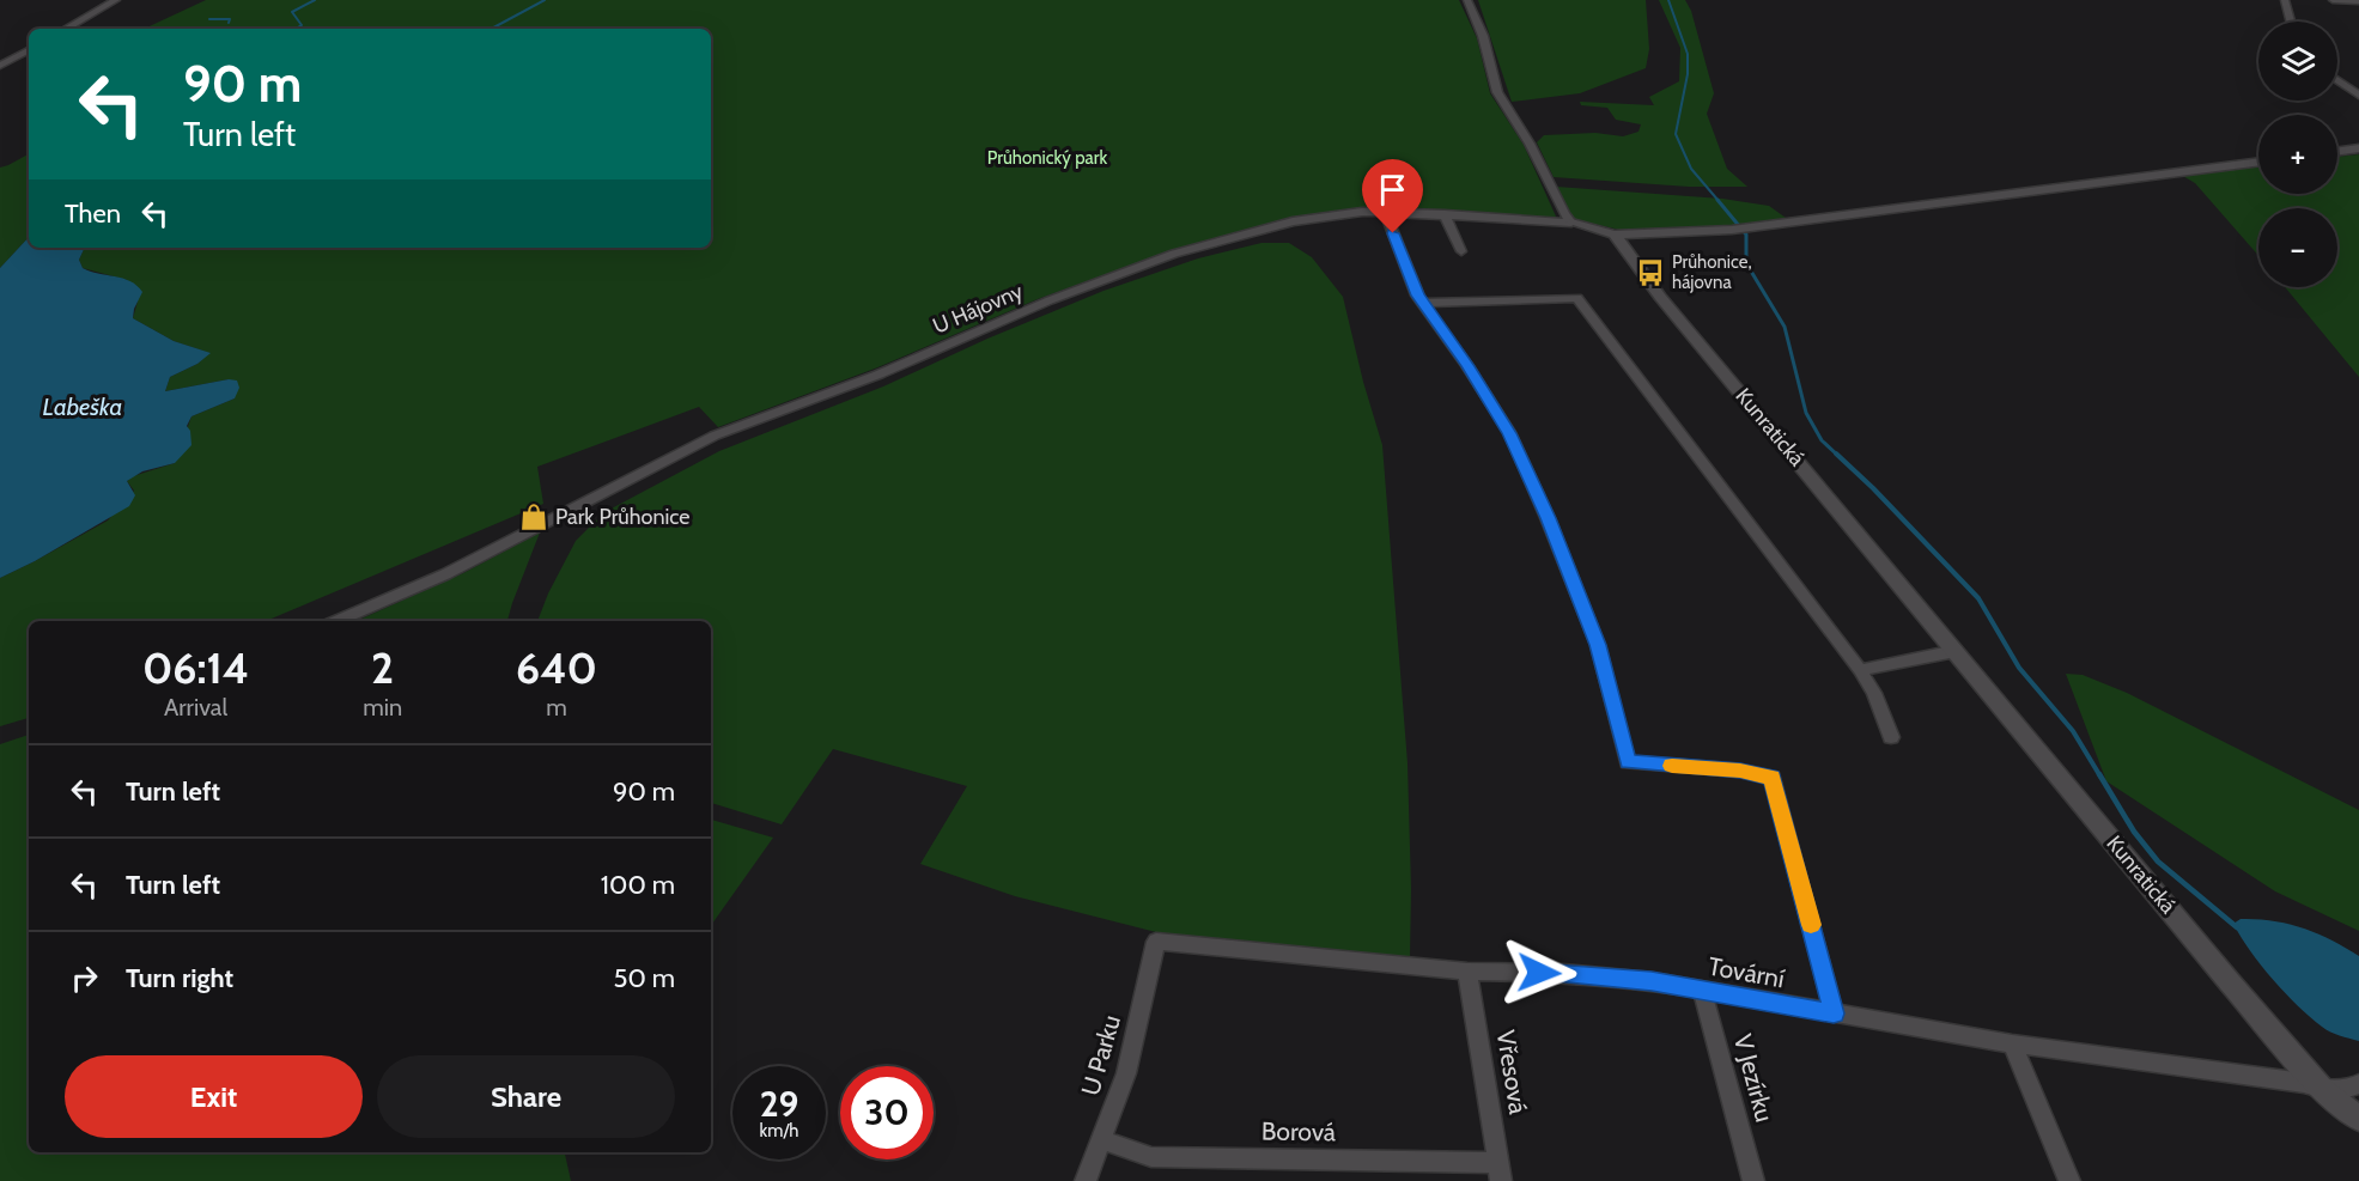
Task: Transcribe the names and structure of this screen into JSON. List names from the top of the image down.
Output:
{
  "streets": {
    "street": [
      "U Hájovny",
      "Kunratická",
      "Tovární",
      "U Parku",
      "Vřesová",
      "V Jezírku",
      "Borová"
    ]
  },
  "crossings": [
    ["U Hájovny", "Kunratická"],
    ["Kunratická", "Tovární"],
    ["Tovární", "U Parku"],
    ["Tovární", "Vřesová"],
    ["Tovární", "V Jezírku"],
    ["U Parku", "Borová"],
    ["Vřesová", "Borová"]
  ],
  "water": ["Labeška"],
  "parks": ["Průhonický park"],
  "places": {
    "bus stop": ["Průhonice, hájovna"],
    "shop": ["Park Průhonice"]
  },
  "page": {
    "map_buttons": ["+", "−"],
    "turn": ["90 m", "Turn left"],
    "then": "Then",
    "eta": [
      "06:14",
      "Arrival",
      "2",
      "min",
      "640",
      "m"
    ],
    "list": [
      {
        "name": "Turn left",
        "value": "90 m"
      },
      {
        "name": "Turn left",
        "value": "100 m"
      },
      {
        "name": "Turn right",
        "value": "50 m"
      }
    ],
    "buttons": ["Exit", "Share"],
    "speed": "29 km/h",
    "limit": "30"
  }
}
